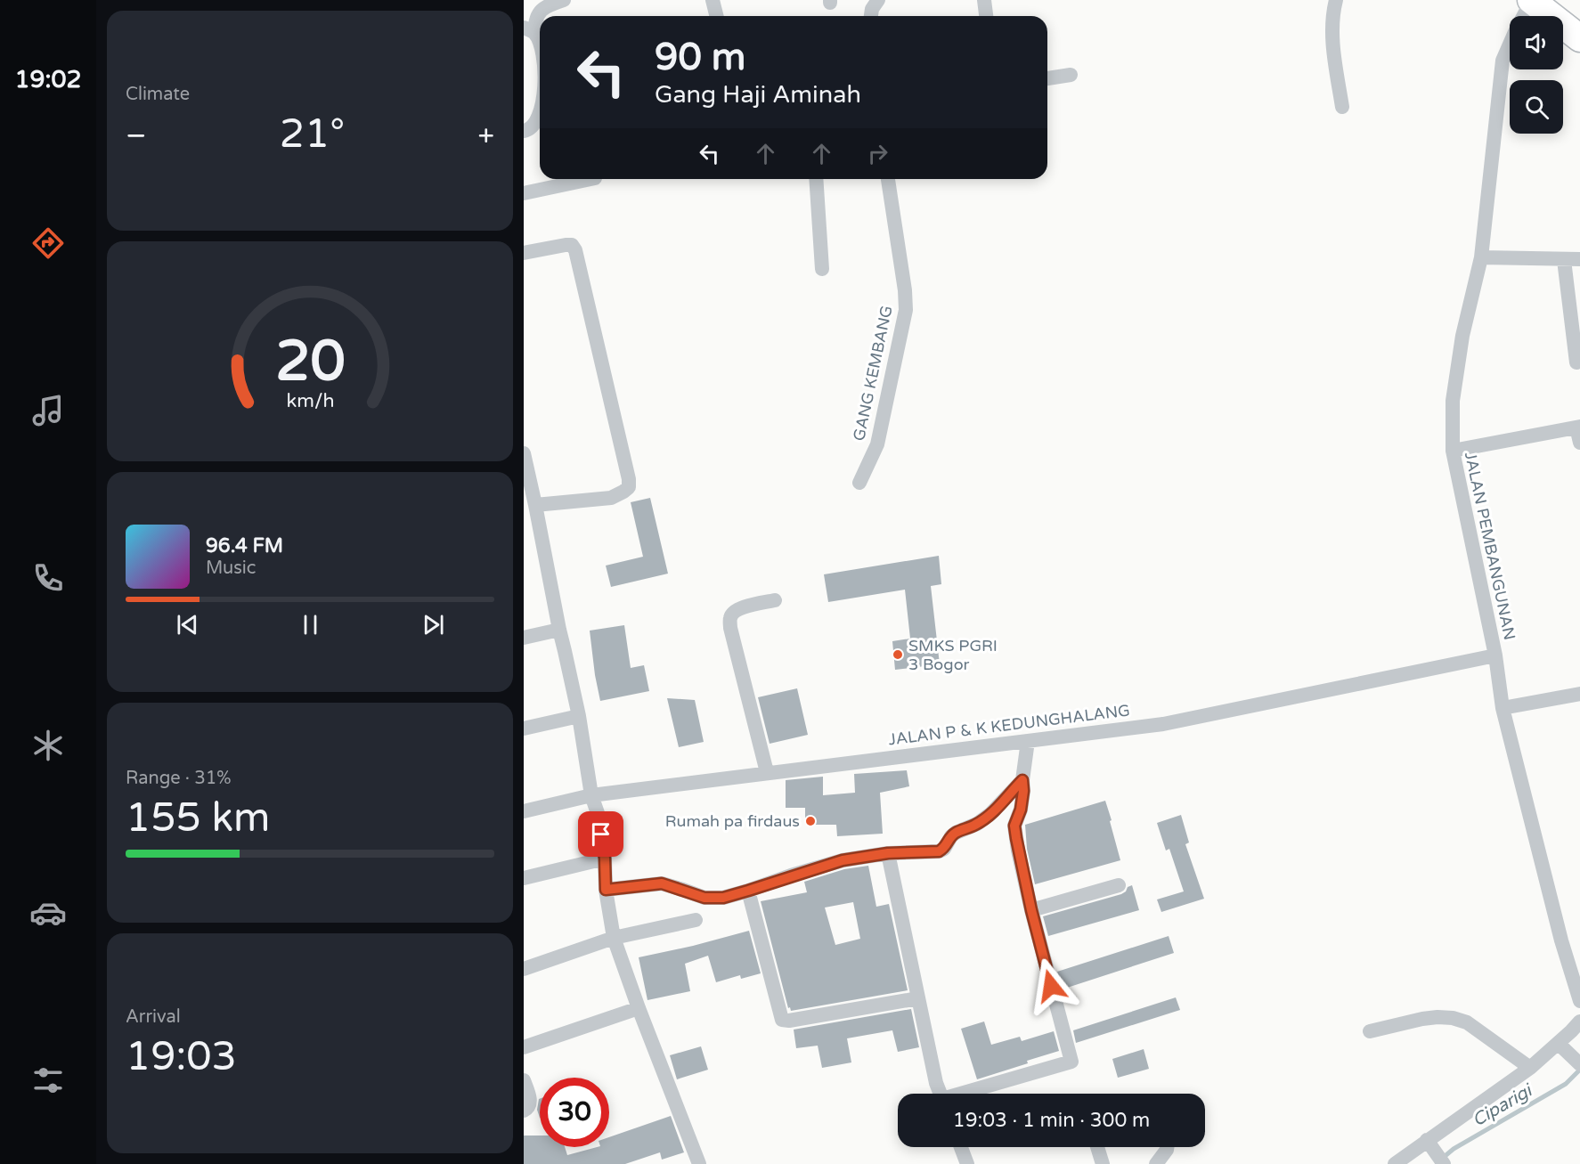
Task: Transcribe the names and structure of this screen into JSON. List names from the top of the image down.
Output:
{
  "streets": {
    "street": ["GANG KEMBANG", "JALAN PEMBANGUNAN", "JALAN P & K KEDUNGHALANG"]
  },
  "crossings": [
    ["JALAN PEMBANGUNAN", "JALAN P & K KEDUNGHALANG"]
  ],
  "water": ["Ciparigi"],
  "places": ["SMKS PGRI 3 Bogor", "Rumah pa firdaus"],
  "page": {
    "tabs": "19:02",
    "tile": [
      "Climate",
      ["Range · 31%", "155 km"],
      ["Arrival", "19:03"]
    ],
    "turn": ["90 m", "Gang Haji Aminah"],
    "heat": ["−", "21°", "+"],
    "song": ["96.4 FM", "Music"],
    "limit": "30",
    "trip": "19:03 · 1 min · 300 m",
    "gauge": ["20", "km/h"]
  }
}
